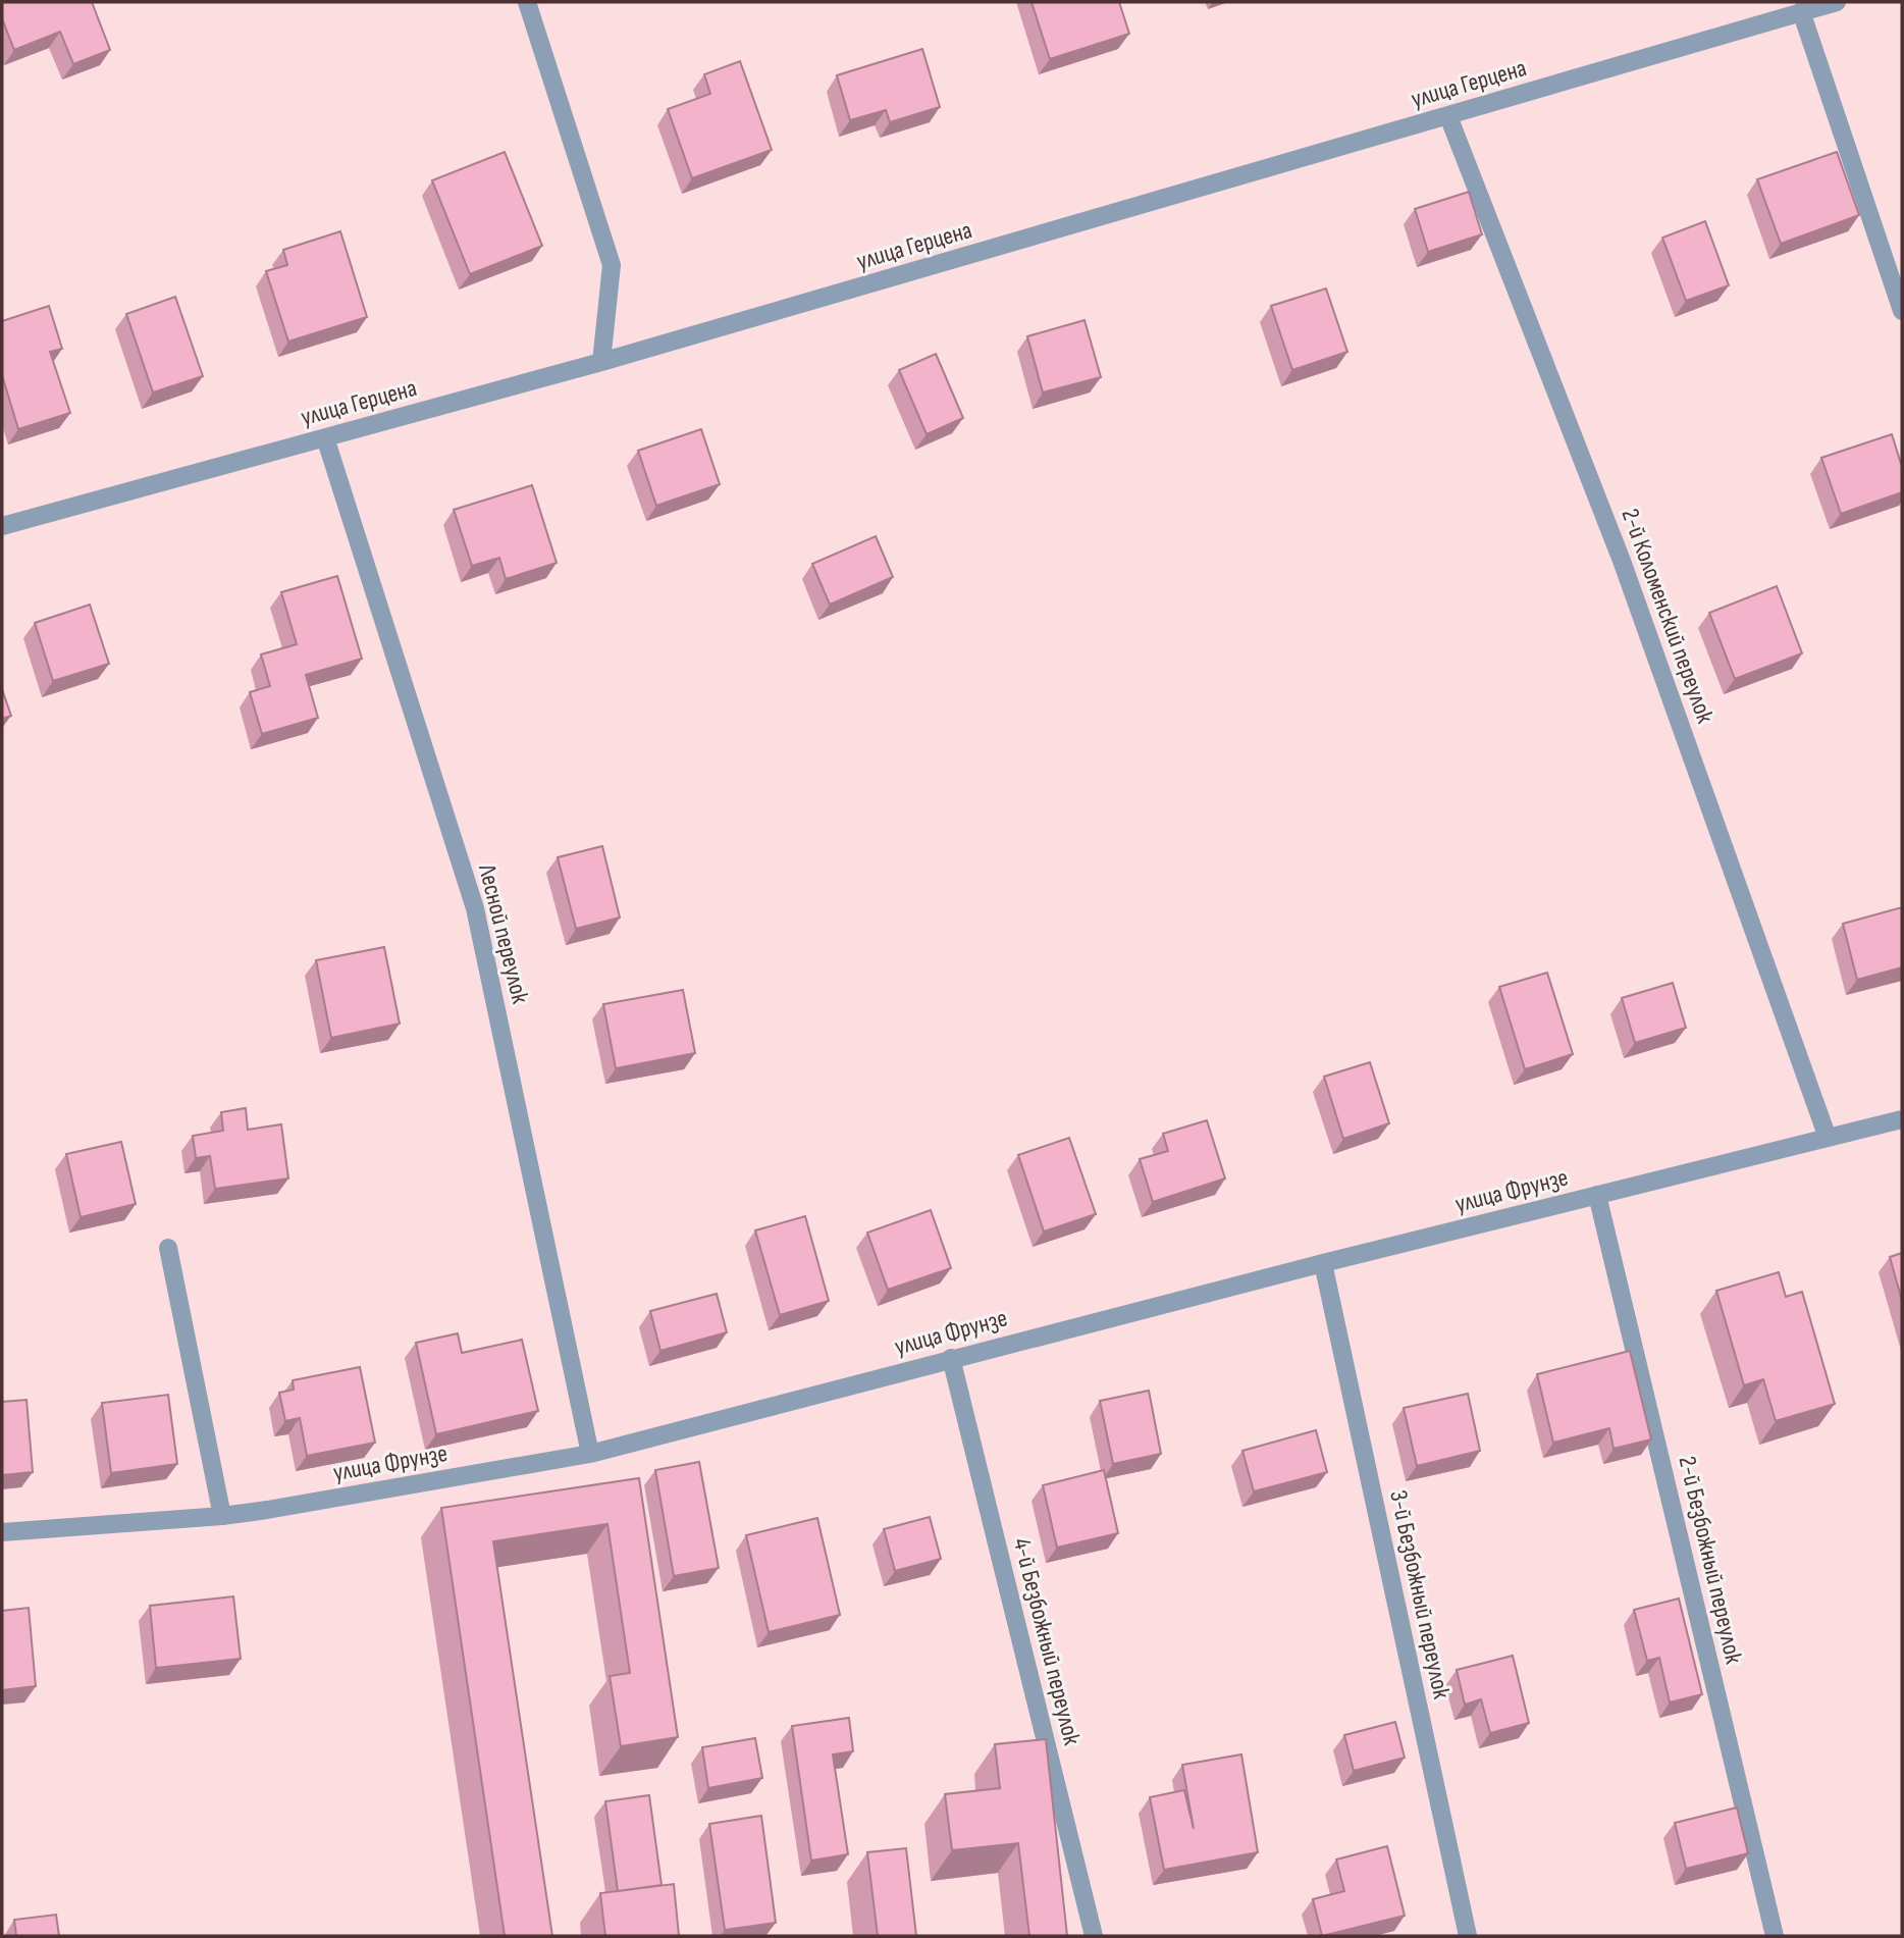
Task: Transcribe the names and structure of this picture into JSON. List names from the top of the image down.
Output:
{
  "streets": {
    "street": [
      "улица Герцена",
      "2-й Коломенский переулок",
      "Лесной переулок",
      "улица Фрунзе",
      "2-й Безбожный переулок",
      "3-й Безбожный переулок",
      "4-й Безбожный переулок"
    ]
  },
  "crossings": [
    ["улица Герцена", "2-й Коломенский переулок"],
    ["улица Герцена", "Лесной переулок"],
    ["2-й Коломенский переулок", "улица Фрунзе"],
    ["Лесной переулок", "улица Фрунзе"],
    ["улица Фрунзе", "2-й Безбожный переулок"],
    ["улица Фрунзе", "3-й Безбожный переулок"],
    ["улица Фрунзе", "4-й Безбожный переулок"]
  ]
}
